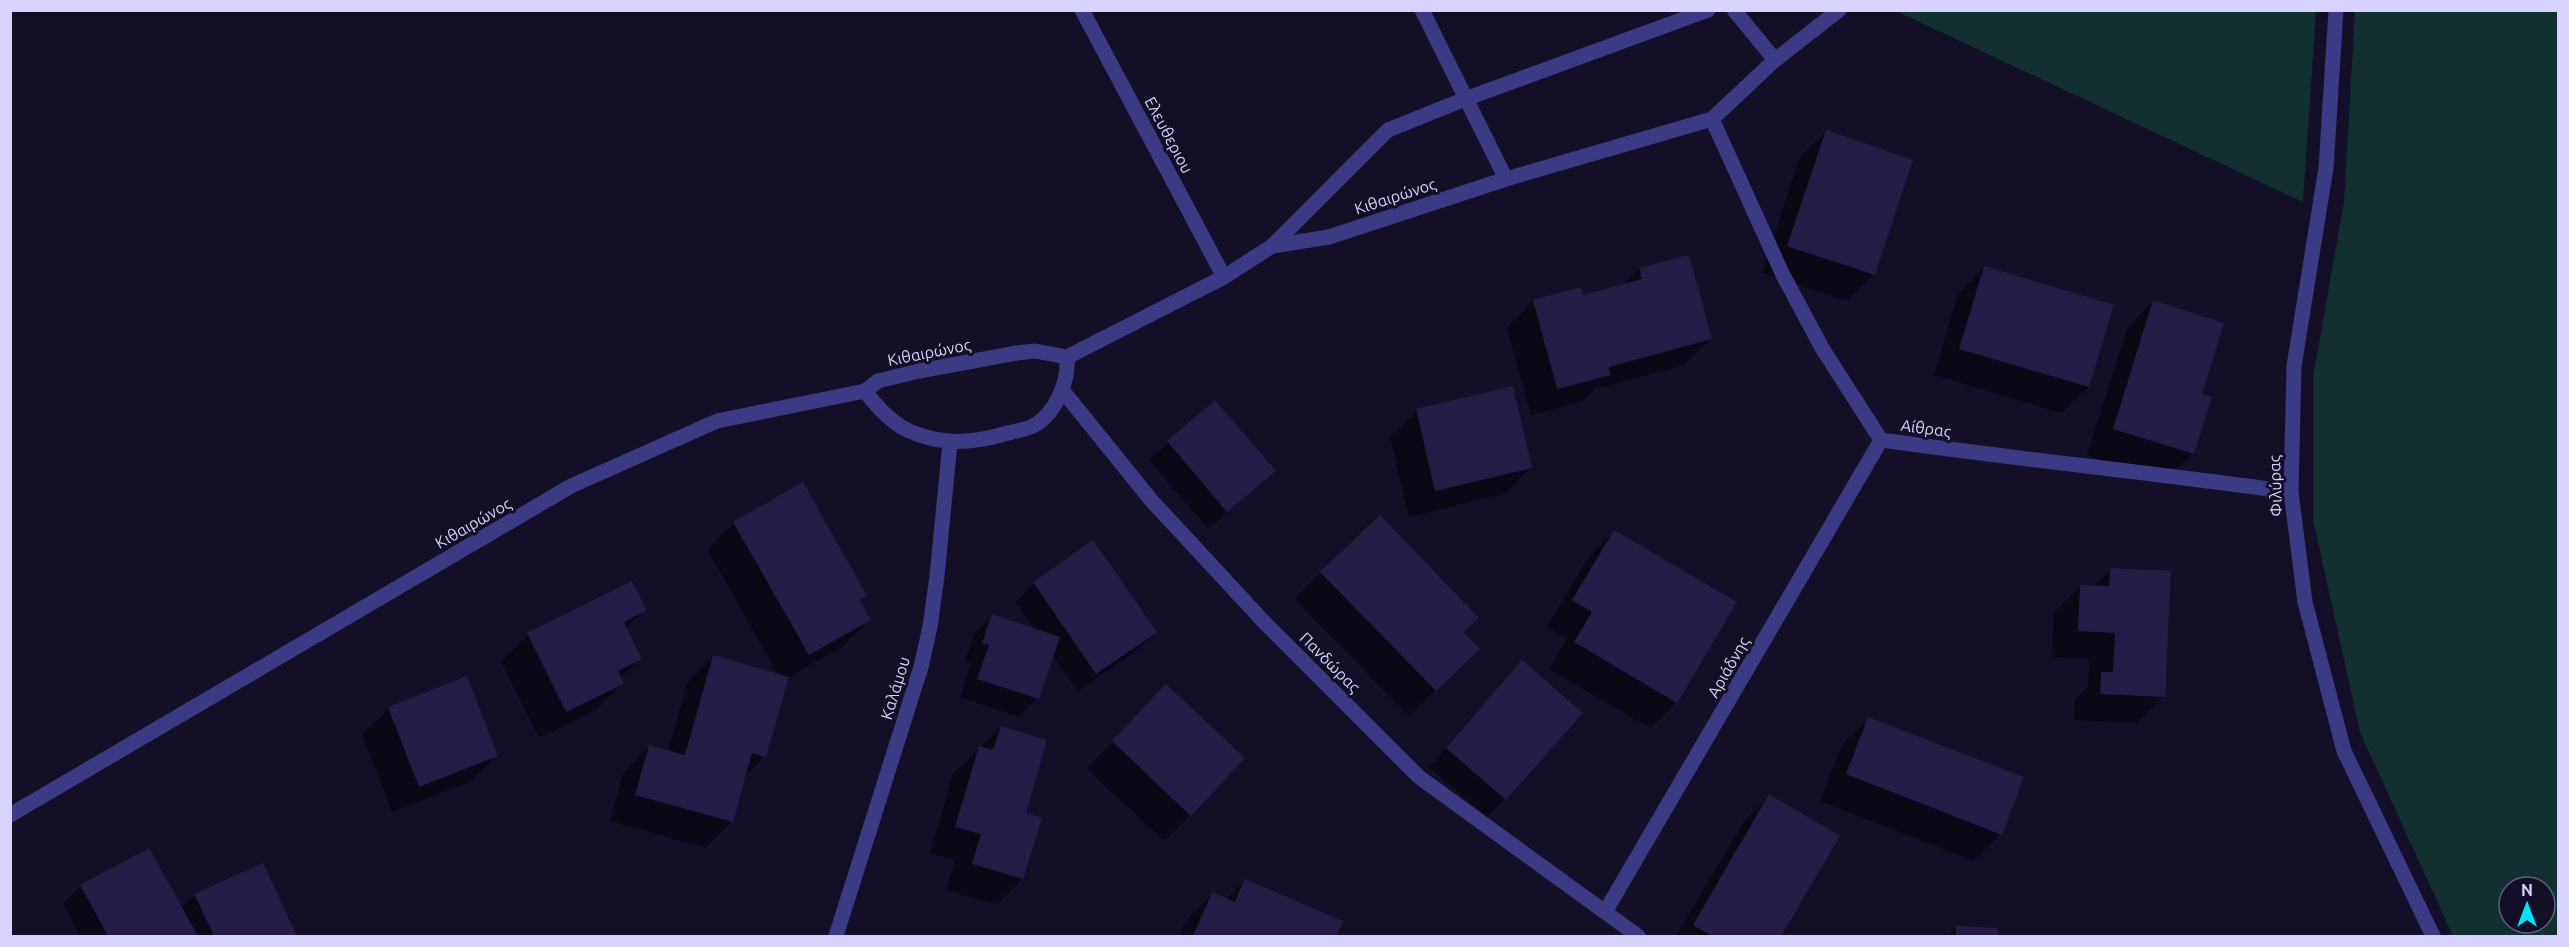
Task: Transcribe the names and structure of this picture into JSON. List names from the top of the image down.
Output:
{
  "streets": {
    "street": [
      "Ελευθεριου",
      "Κιθαιρώνος",
      "Αίθρας",
      "Φιλύρας",
      "Πανδώρας",
      "Αριάδνης",
      "Καλάμου"
    ]
  },
  "crossings": [
    ["Ελευθεριου", "Κιθαιρώνος"],
    ["Κιθαιρώνος", "Αίθρας"],
    ["Αίθρας", "Φιλύρας"],
    ["Αίθρας", "Αριάδνης"],
    ["Πανδώρας", "Αριάδνης"]
  ],
  "north": "top"
}
